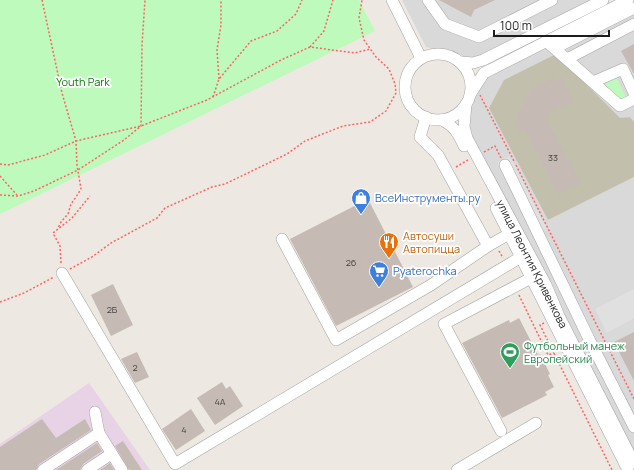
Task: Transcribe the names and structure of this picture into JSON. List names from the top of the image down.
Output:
{
  "streets": {
    "street": ["улица Леонтия Кривенкова"]
  },
  "parks": ["Youth Park"],
  "places": {
    "shop": ["ВсеИнструменты.ру"],
    "restaurant": ["Автосуши Автопицца"],
    "supermarket": ["Pyaterochka"],
    "sports": ["Футбольный манеж Европейский"]
  },
  "house_numbers": [
    "33",
    "26",
    "2Б",
    "2",
    "4А",
    "4"
  ],
  "scale_bar": "100 m"
}
